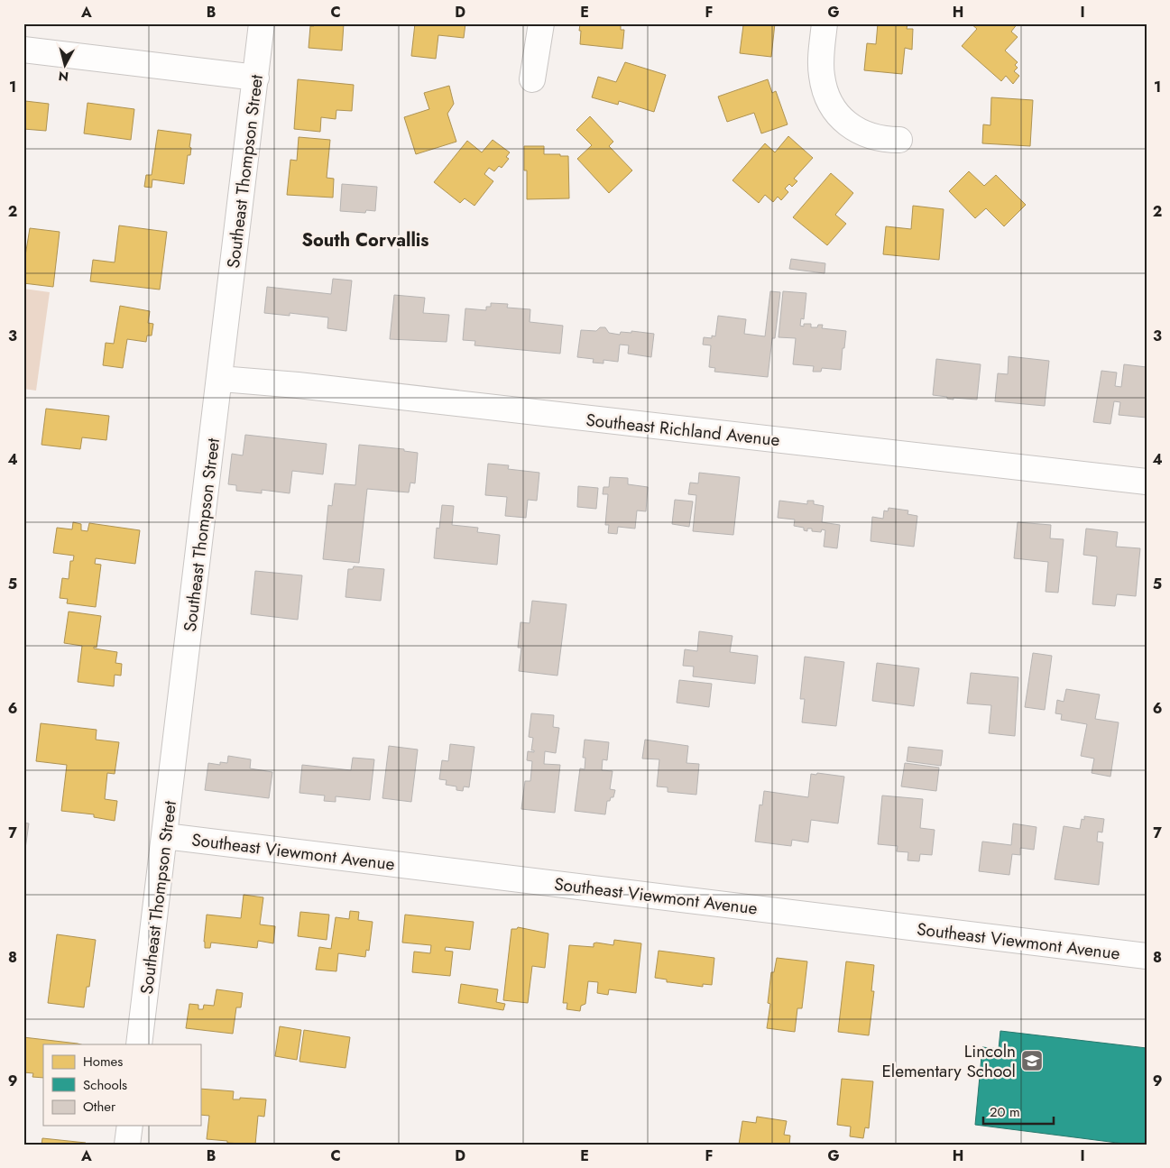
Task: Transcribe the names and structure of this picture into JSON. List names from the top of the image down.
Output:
{
  "streets": {
    "street": ["Southeast Thompson Street", "Southeast Richland Avenue", "Southeast Viewmont Avenue"]
  },
  "crossings": [
    ["Southeast Thompson Street", "Southeast Richland Avenue"],
    ["Southeast Thompson Street", "Southeast Viewmont Avenue"]
  ],
  "districts": ["South Corvallis"],
  "places": {
    "school or university": ["Lincoln Elementary School"]
  },
  "legend": ["Homes", "Schools", "Other"],
  "scale_bar": "20 m",
  "north": "bottom",
  "grid": {
    "columns": [
      "A",
      "B",
      "C",
      "D",
      "E",
      "F",
      "G",
      "H",
      "I"
    ],
    "rows": [
      "1",
      "2",
      "3",
      "4",
      "5",
      "6",
      "7",
      "8",
      "9"
    ]
  }
}
